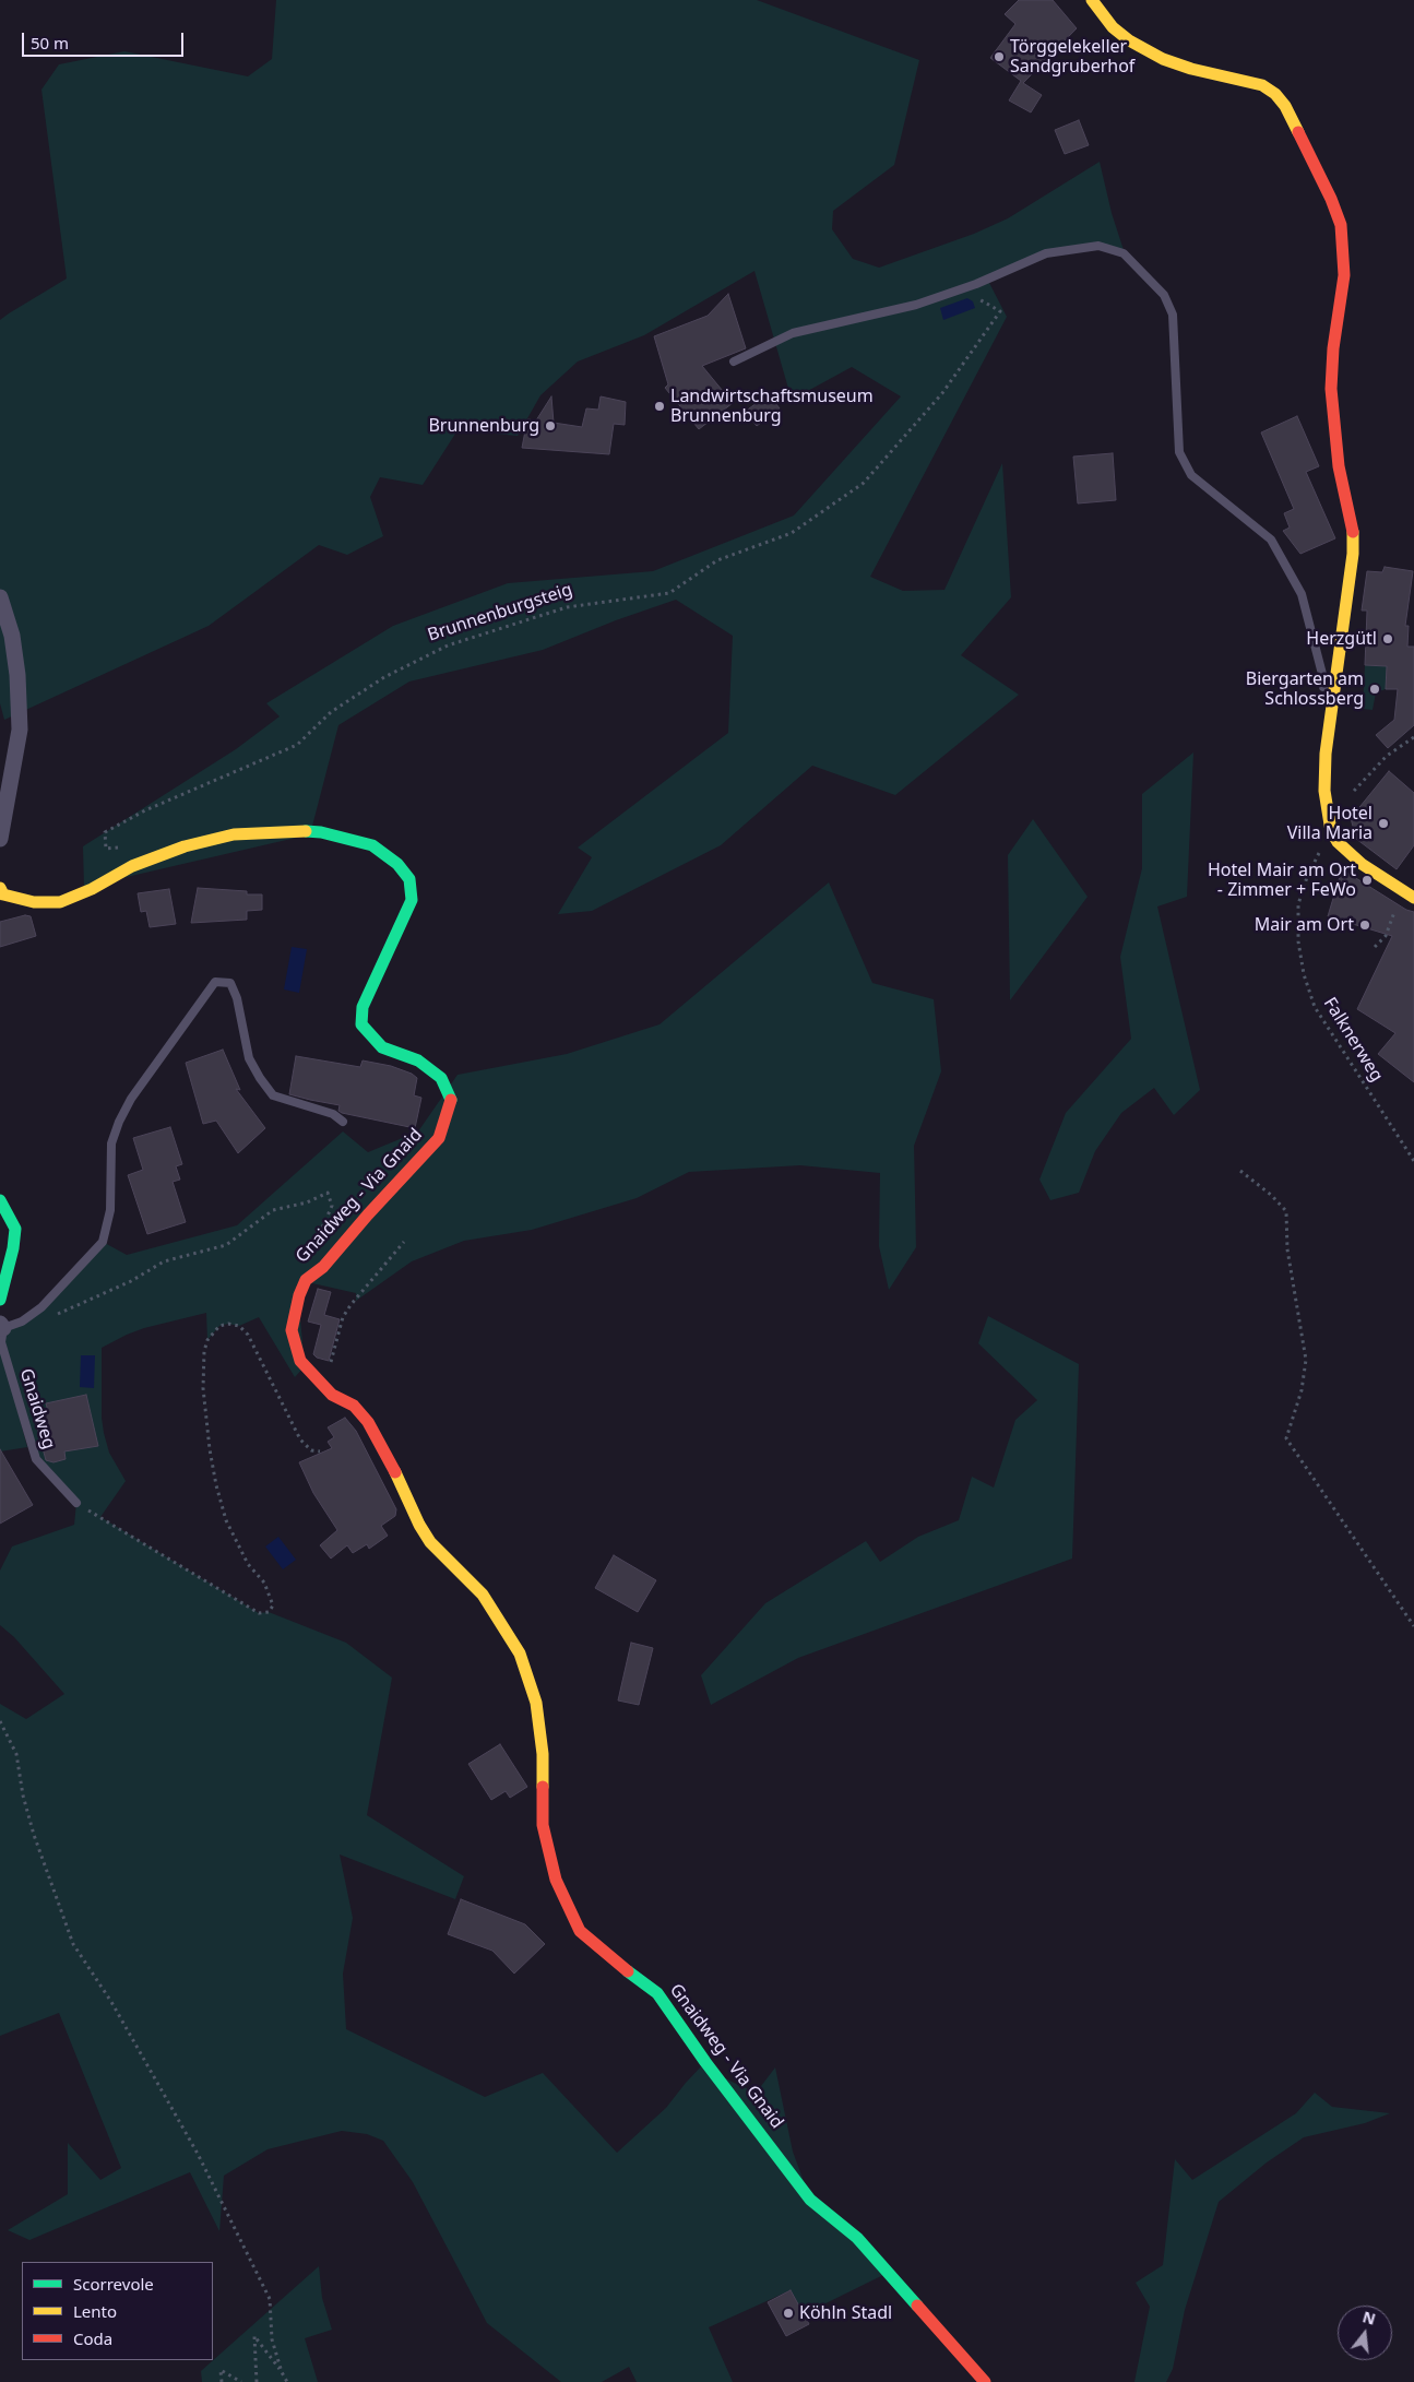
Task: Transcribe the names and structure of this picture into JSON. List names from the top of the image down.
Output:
{
  "streets": {
    "street": ["Gnaidweg - Via Gnaid"],
    "lane": ["Gnaidweg"],
    "path": ["Brunnenburgsteig", "Falknerweg"]
  },
  "places": [
    "Törggelekeller Sandgruberhof",
    "Landwirtschaftsmuseum Brunnenburg",
    "Brunnenburg",
    "Herzgütl",
    "Biergarten am Schlossberg",
    "Hotel Villa Maria",
    "Hotel Mair am Ort - Zimmer + FeWo",
    "Mair am Ort",
    "Köhln Stadl"
  ],
  "legend": ["Scorrevole", "Lento", "Coda"],
  "scale_bar": "50 m",
  "north": "top"
}
